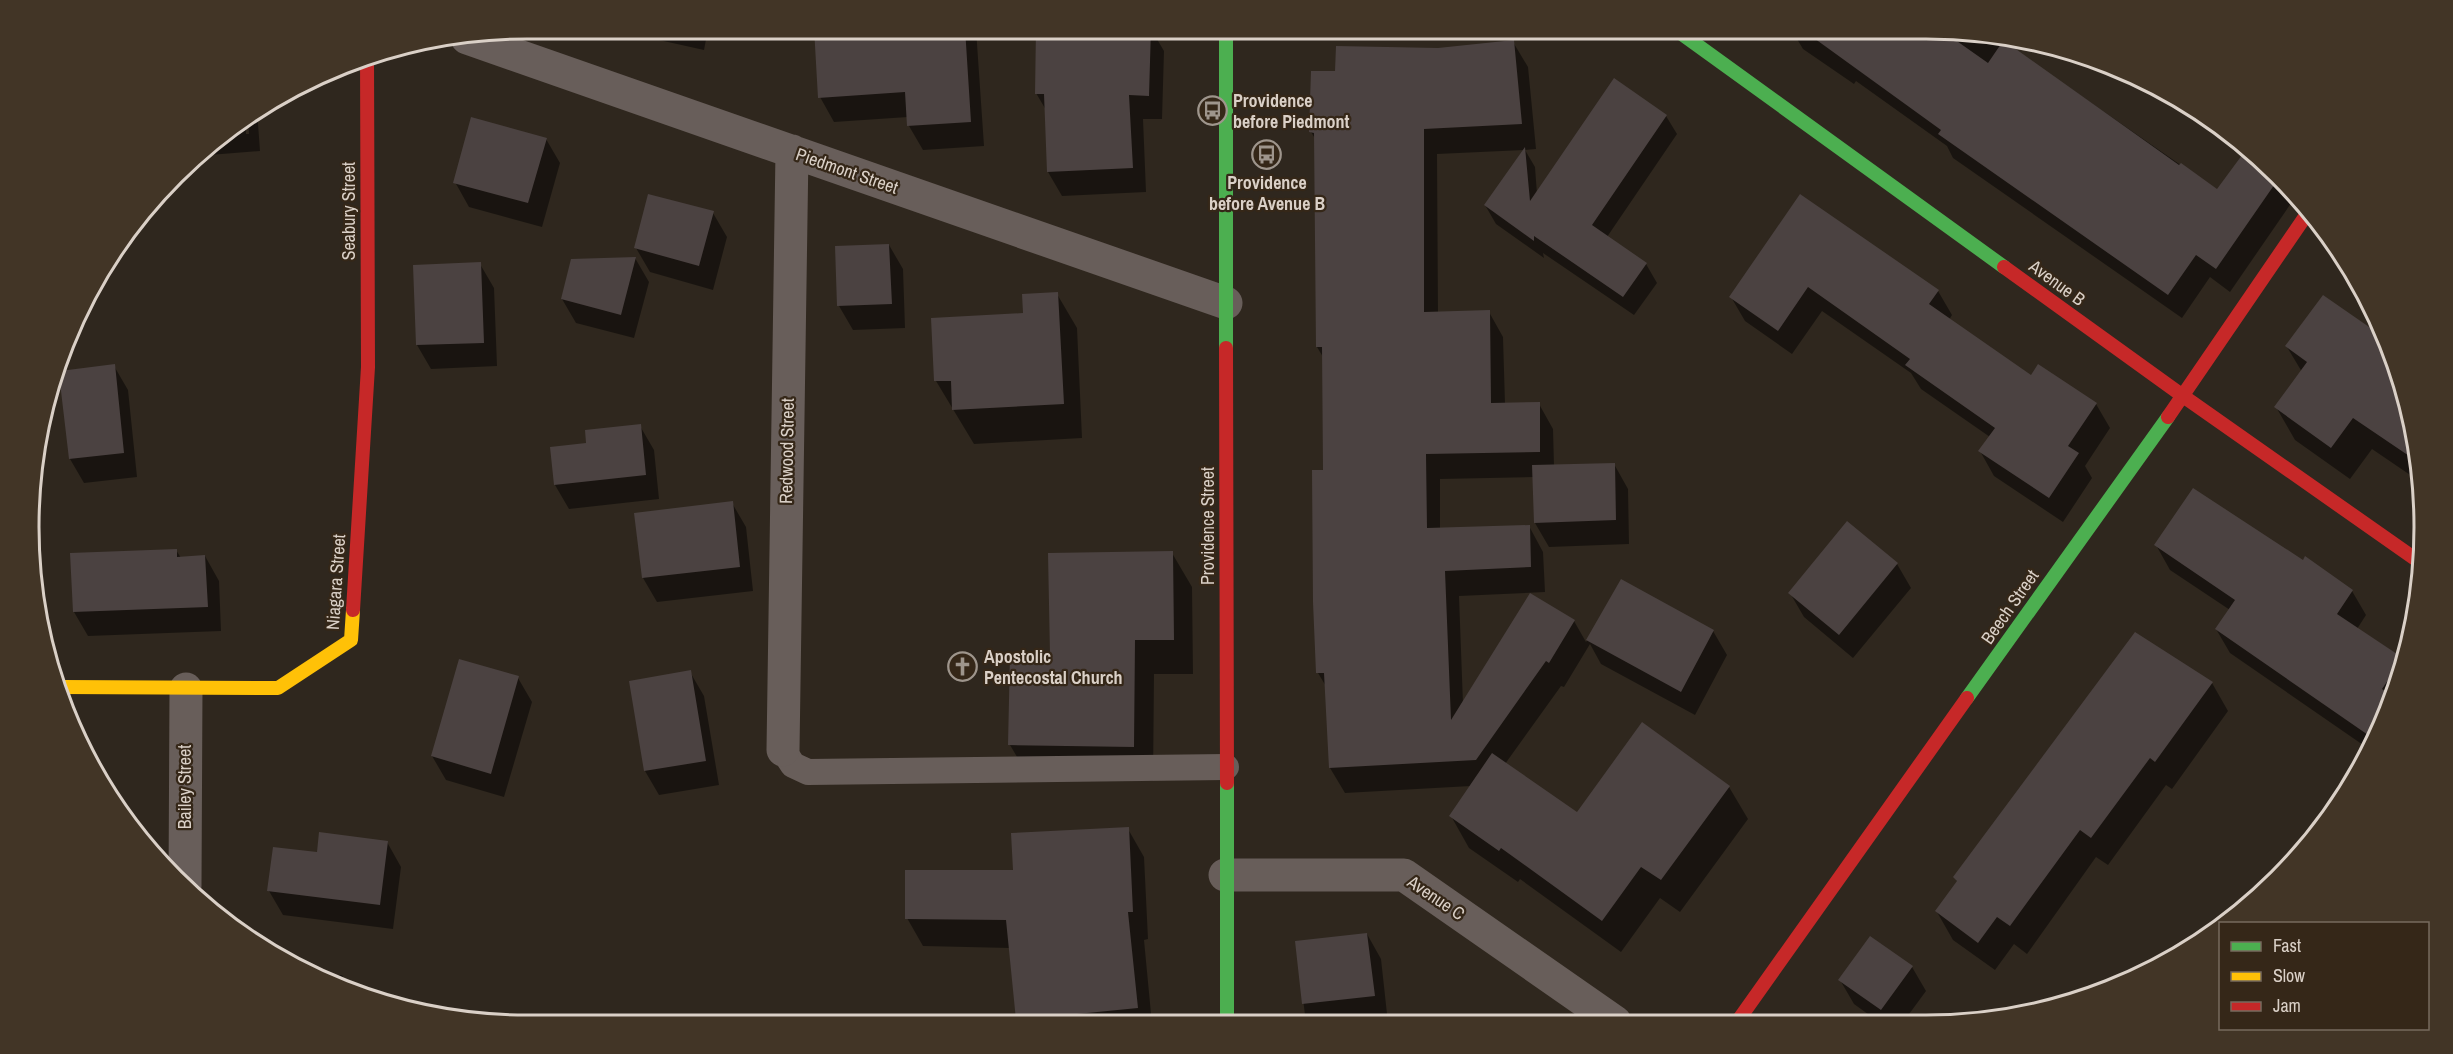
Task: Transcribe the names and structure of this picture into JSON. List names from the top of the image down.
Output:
{
  "streets": {
    "street": [
      "Piedmont Street",
      "Seabury Street",
      "Avenue B",
      "Redwood Street",
      "Providence Street",
      "Niagara Street",
      "Beech Street",
      "Bailey Street",
      "Avenue C"
    ]
  },
  "crossings": [
    ["Piedmont Street", "Redwood Street"],
    ["Piedmont Street", "Providence Street"],
    ["Seabury Street", "Niagara Street"],
    ["Avenue B", "Beech Street"],
    ["Providence Street", "Avenue C"],
    ["Niagara Street", "Bailey Street"]
  ],
  "places": {
    "bus stop": ["Providence before Piedmont", "Providence before Avenue B"],
    "church": ["Apostolic Pentecostal Church"]
  },
  "legend": ["Fast", "Slow", "Jam"]
}
